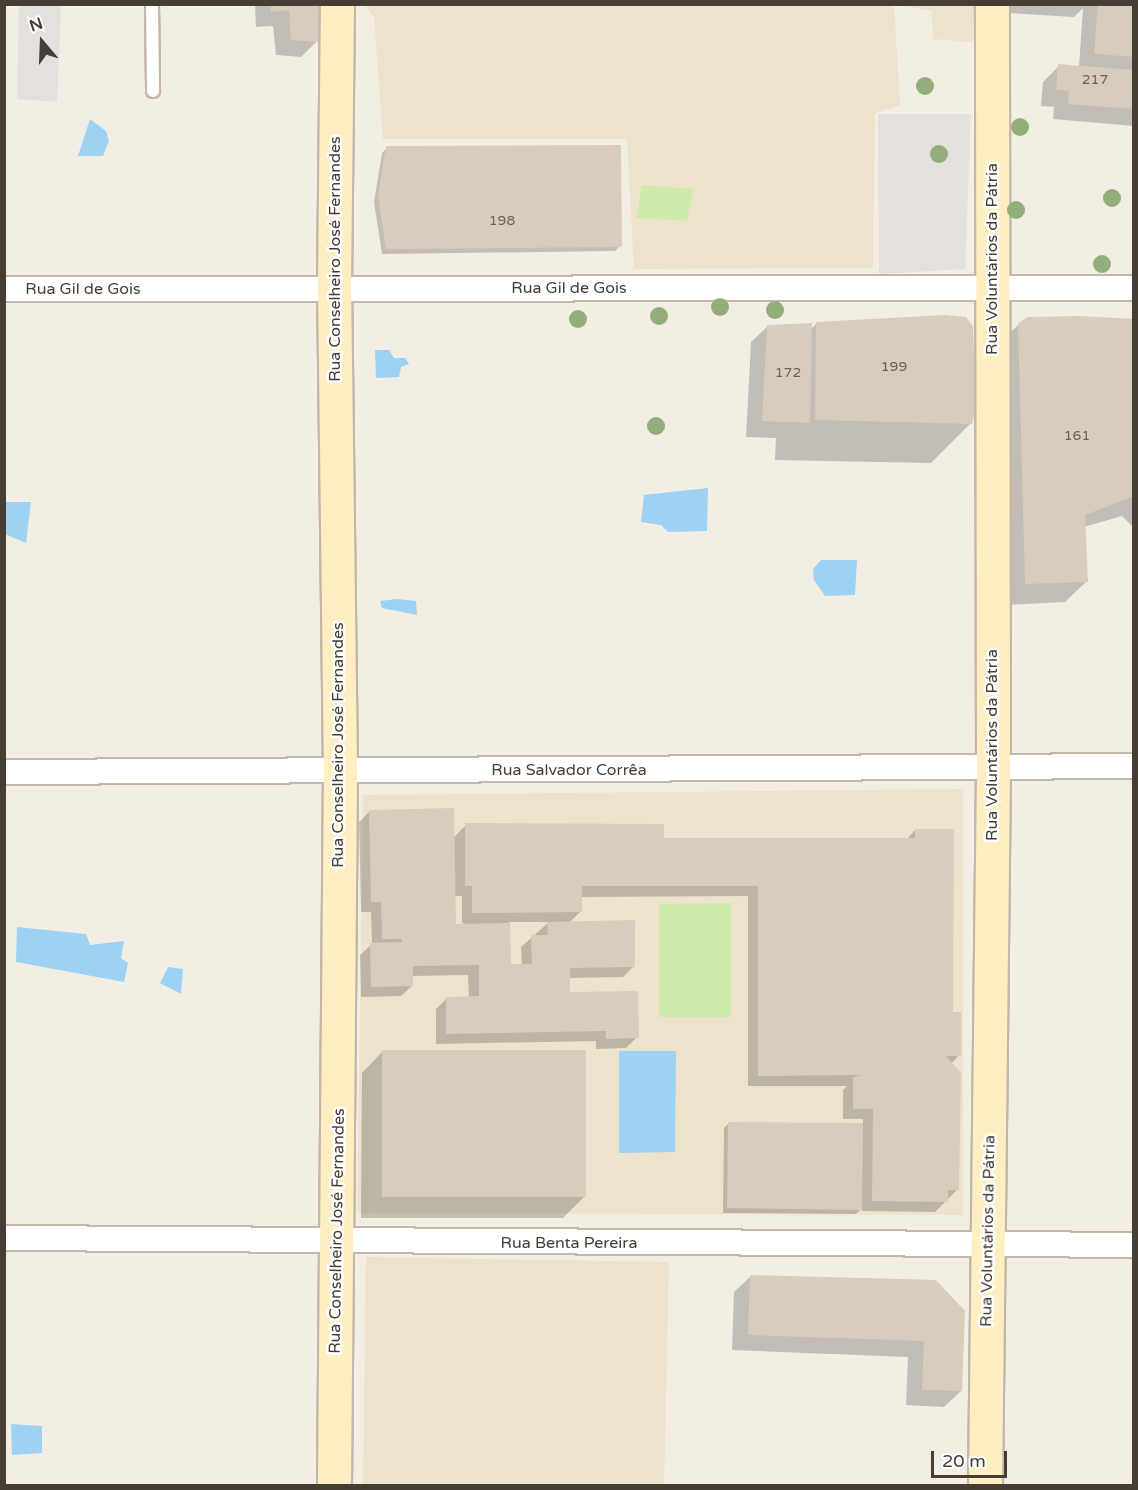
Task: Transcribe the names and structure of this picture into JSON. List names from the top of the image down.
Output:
{
  "streets": {
    "main road": ["Rua Conselheiro José Fernandes", "Rua Voluntários da Pátria"],
    "street": ["Rua Gil de Gois", "Rua Salvador Corrêa", "Rua Benta Pereira"]
  },
  "crossings": [
    ["Rua Conselheiro José Fernandes", "Rua Gil de Gois"],
    ["Rua Conselheiro José Fernandes", "Rua Salvador Corrêa"],
    ["Rua Conselheiro José Fernandes", "Rua Benta Pereira"],
    ["Rua Voluntários da Pátria", "Rua Gil de Gois"],
    ["Rua Voluntários da Pátria", "Rua Salvador Corrêa"],
    ["Rua Voluntários da Pátria", "Rua Benta Pereira"]
  ],
  "house_numbers": [
    "217",
    "198",
    "199",
    "172",
    "161"
  ],
  "scale_bar": "20 m",
  "north": "top"
}
